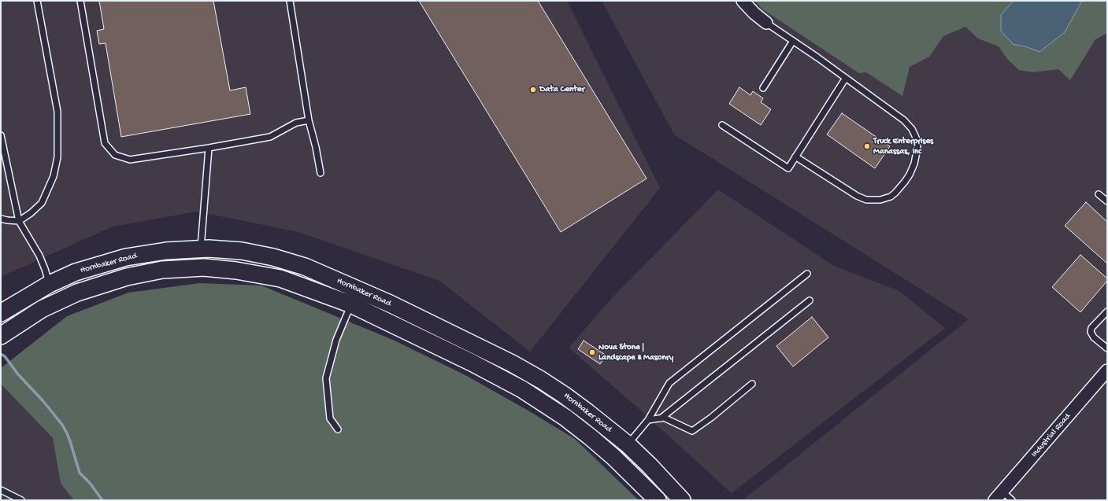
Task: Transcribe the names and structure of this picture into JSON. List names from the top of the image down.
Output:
{
  "streets": {
    "main road": ["Hornbaker Road"],
    "street": ["Industrial Road"]
  },
  "places": ["Data Center", "Truck Enterprises Manassas, Inc", "Nova Stone | Landscape & Masonry"]
}
